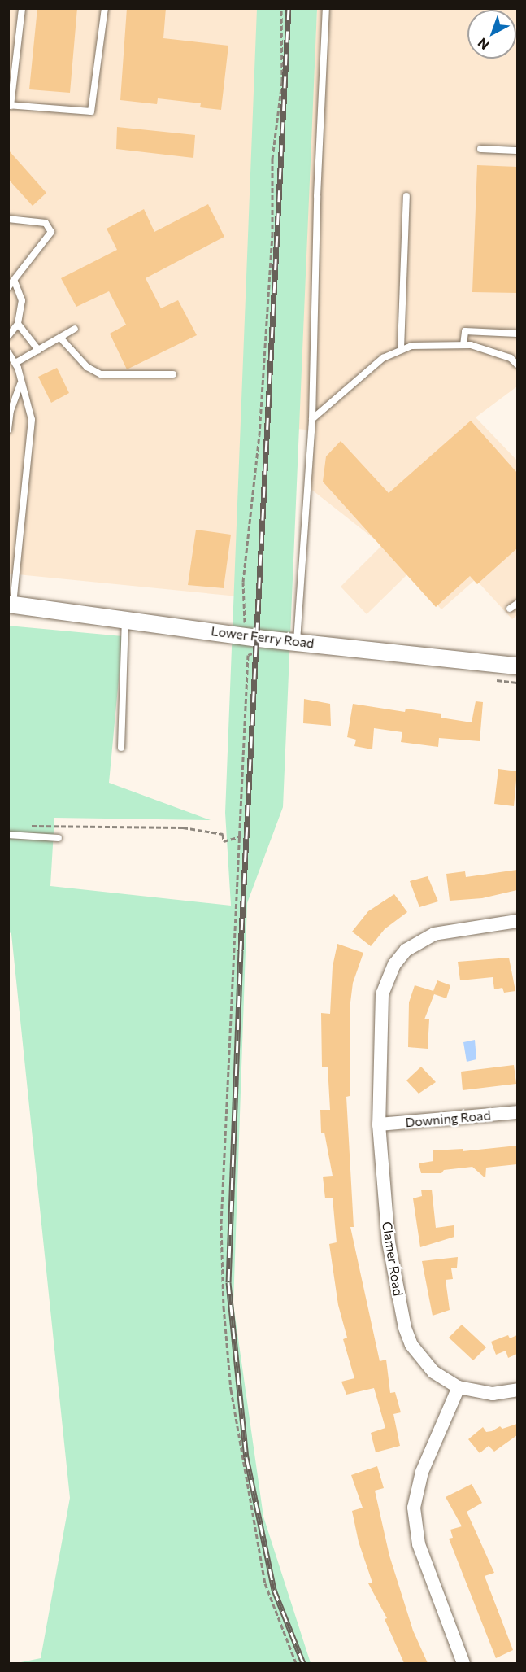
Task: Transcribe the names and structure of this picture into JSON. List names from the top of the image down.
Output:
{
  "streets": {
    "street": ["Lower Ferry Road", "Downing Road", "Clamer Road"]
  },
  "crossings": [
    ["Downing Road", "Clamer Road"]
  ],
  "north": "bottom left"
}
